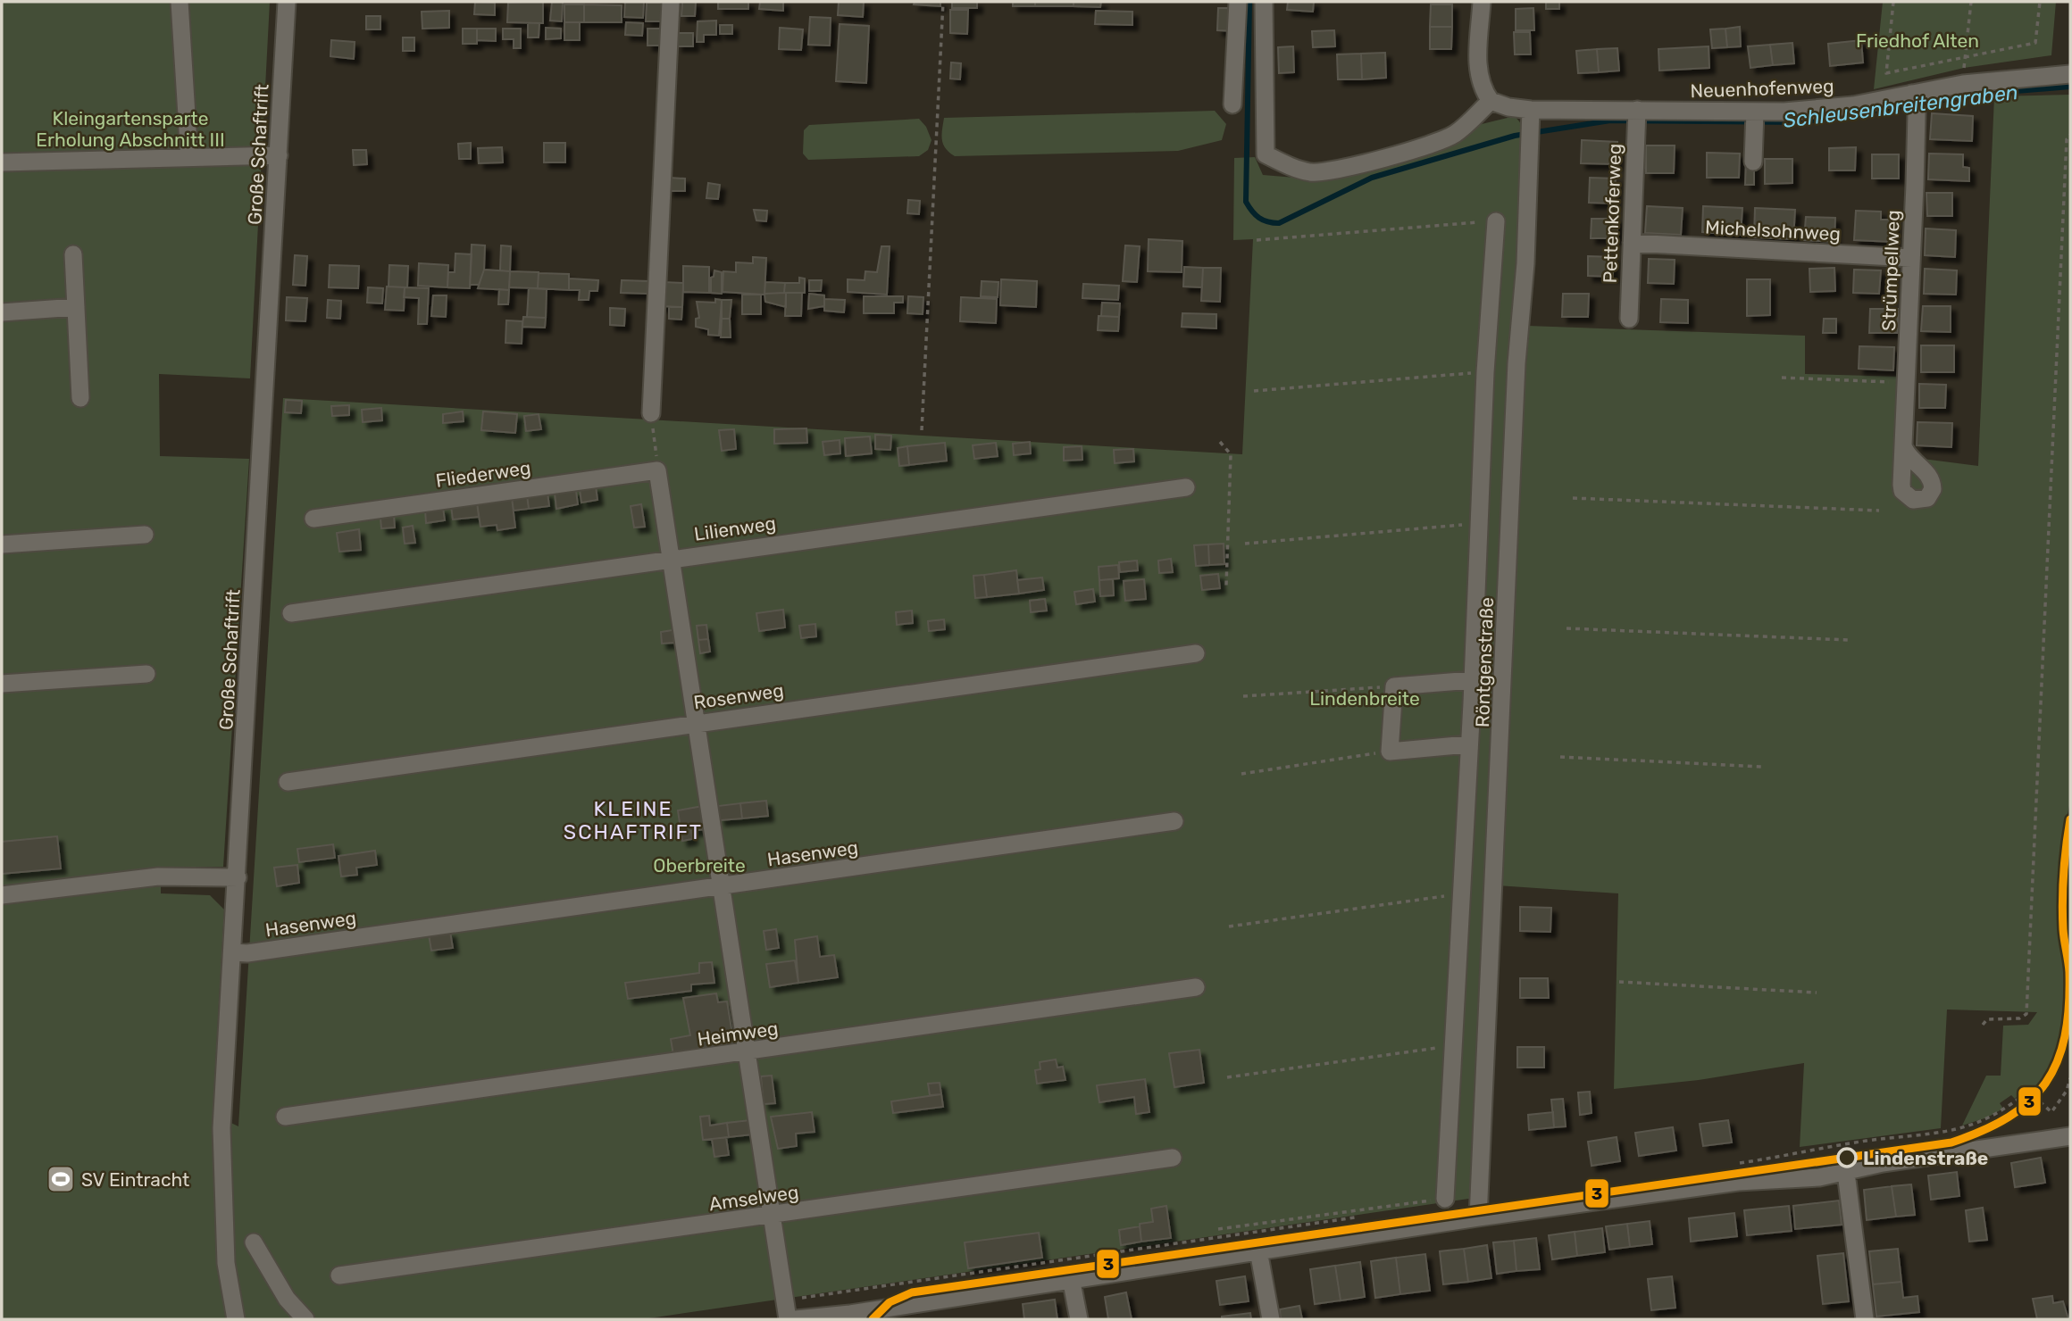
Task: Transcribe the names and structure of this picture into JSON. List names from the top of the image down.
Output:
{
  "streets": {
    "street": [
      "Neuenhofenweg",
      "Große Schaftrift",
      "Pettenkoferweg",
      "Michelsohnweg",
      "Strümpellweg",
      "Fliederweg",
      "Lilienweg",
      "Röntgenstraße",
      "Rosenweg",
      "Hasenweg",
      "Heimweg",
      "Amselweg"
    ]
  },
  "crossings": [
    ["Neuenhofenweg", "Pettenkoferweg"],
    ["Neuenhofenweg", "Strümpellweg"],
    ["Neuenhofenweg", "Röntgenstraße"],
    ["Große Schaftrift", "Hasenweg"],
    ["Pettenkoferweg", "Michelsohnweg"],
    ["Michelsohnweg", "Strümpellweg"]
  ],
  "districts": ["KLEINE SCHAFTRIFT"],
  "water": ["Schleusenbreitengraben"],
  "parks": [
    "Friedhof Alten",
    "Kleingartensparte Erholung Abschnitt III",
    "Lindenbreite",
    "Oberbreite"
  ],
  "places": {
    "other": ["Lindenstraße"],
    "sports": ["SV Eintracht"]
  },
  "lines": ["transit line 3"]
}
